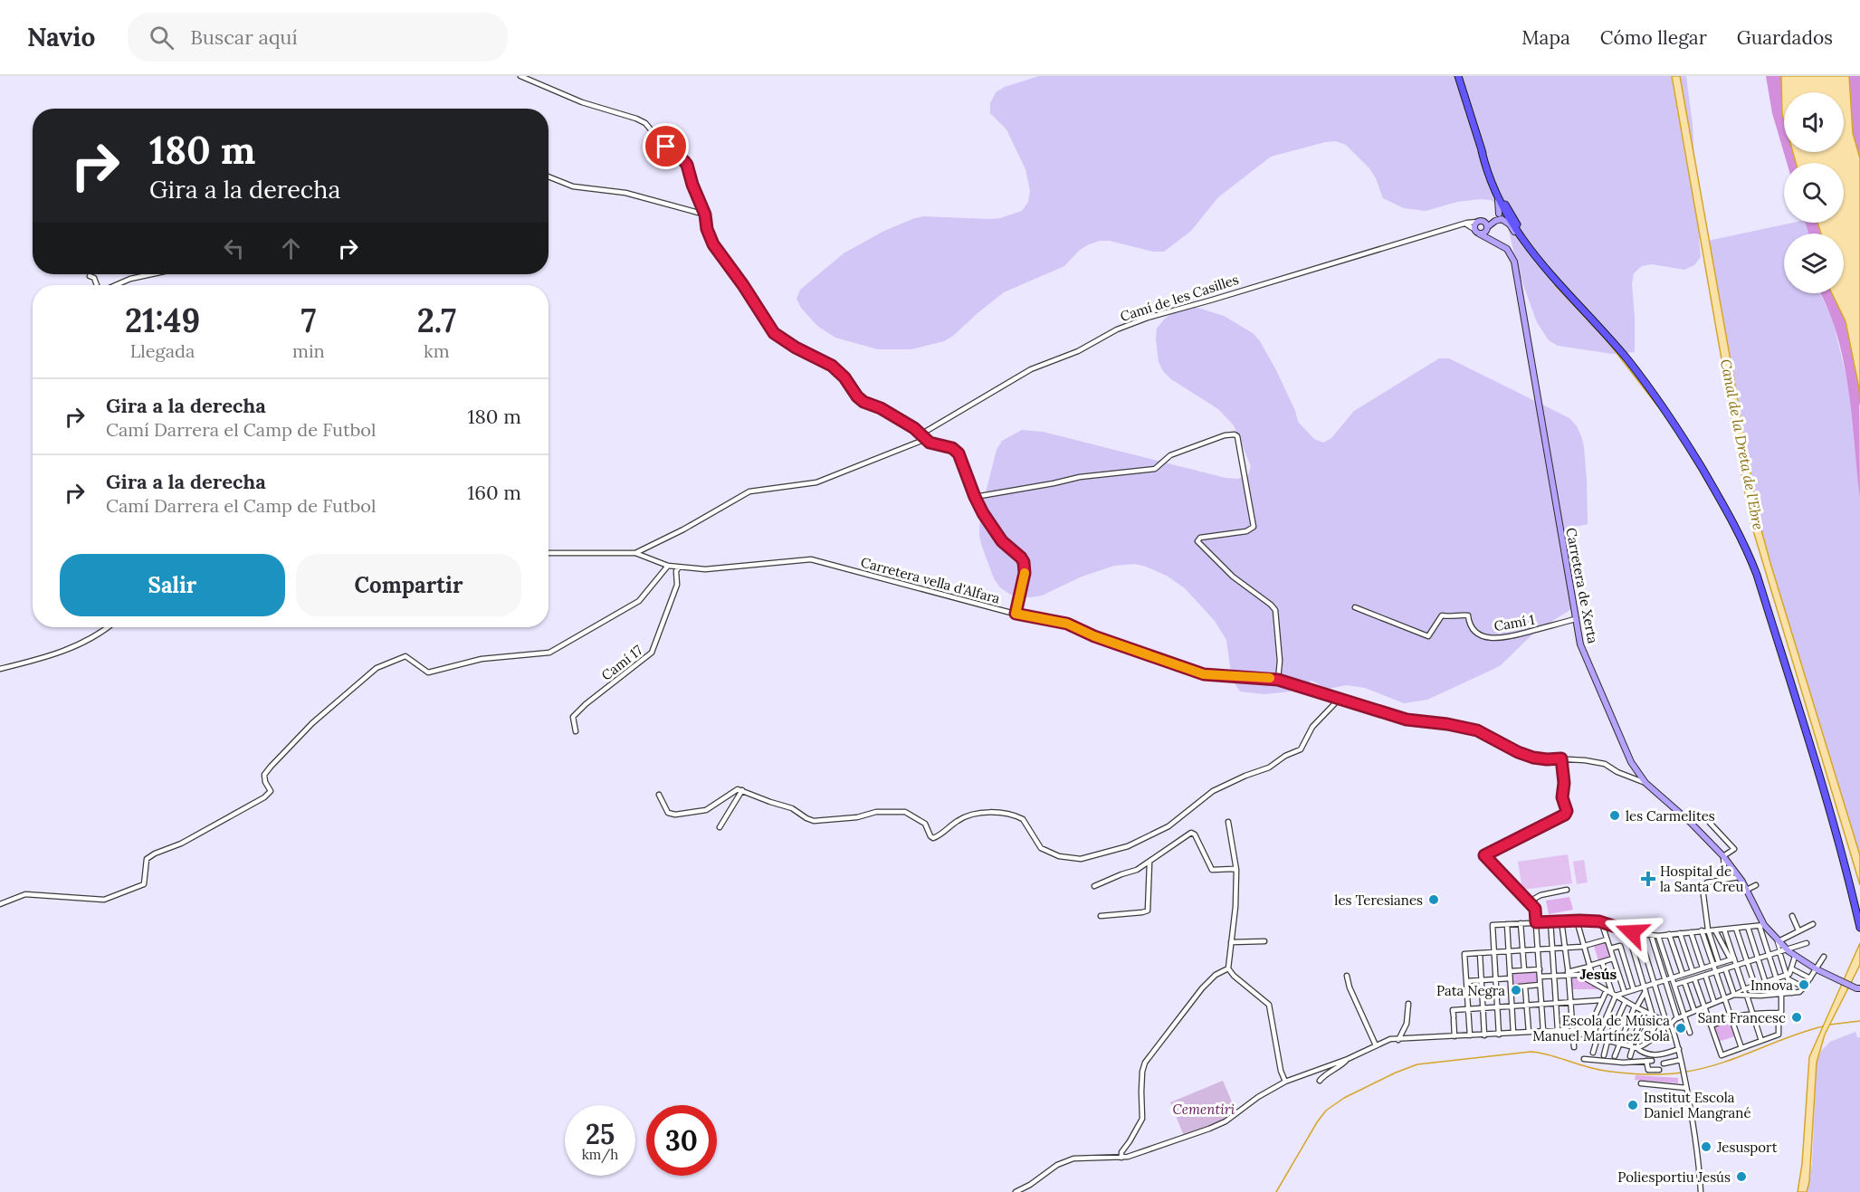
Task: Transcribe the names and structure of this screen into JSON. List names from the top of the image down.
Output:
{
  "streets": {
    "main road": ["Carretera de Xerta"],
    "street": [
      "Camí de les Casilles",
      "Carretera vella d'Alfara",
      "Camí 1",
      "Camí 17"
    ]
  },
  "crossings": [
    ["Camí de les Casilles", "Carretera vella d'Alfara"],
    ["Carretera vella d'Alfara", "Carretera de Xerta"],
    ["Carretera vella d'Alfara", "Camí 17"],
    ["Carretera de Xerta", "Camí 1"]
  ],
  "districts": ["Jesús"],
  "water": ["Canal de la Dreta de l'Ebre"],
  "parks": ["Cementiri"],
  "places": {
    "other": [
      "les Carmelites",
      "les Teresianes",
      "Innova",
      "Pata Negra",
      "Sant Francesc",
      "Escola de Música Manuel Martínez Solà",
      "Institut Escola Daniel Mangrané",
      "Jesusport",
      "Poliesportiu Jesús"
    ],
    "health": ["Hospital de la Santa Creu"]
  },
  "page": {
    "header": "Navio",
    "search": "Buscar aquí",
    "nav": ["Mapa", "Cómo llegar", "Guardados"],
    "turn": ["180 m", "Gira a la derecha"],
    "eta": [
      "21:49",
      "Llegada",
      "7",
      "min",
      "2.7",
      "km"
    ],
    "list": [
      {
        "name": "Gira a la derecha",
        "note": "Camí Darrera el Camp de Futbol",
        "value": "180 m"
      },
      {
        "name": "Gira a la derecha",
        "note": "Camí Darrera el Camp de Futbol",
        "value": "160 m"
      }
    ],
    "buttons": ["Salir", "Compartir"],
    "speed": "25 km/h",
    "limit": "30"
  }
}
